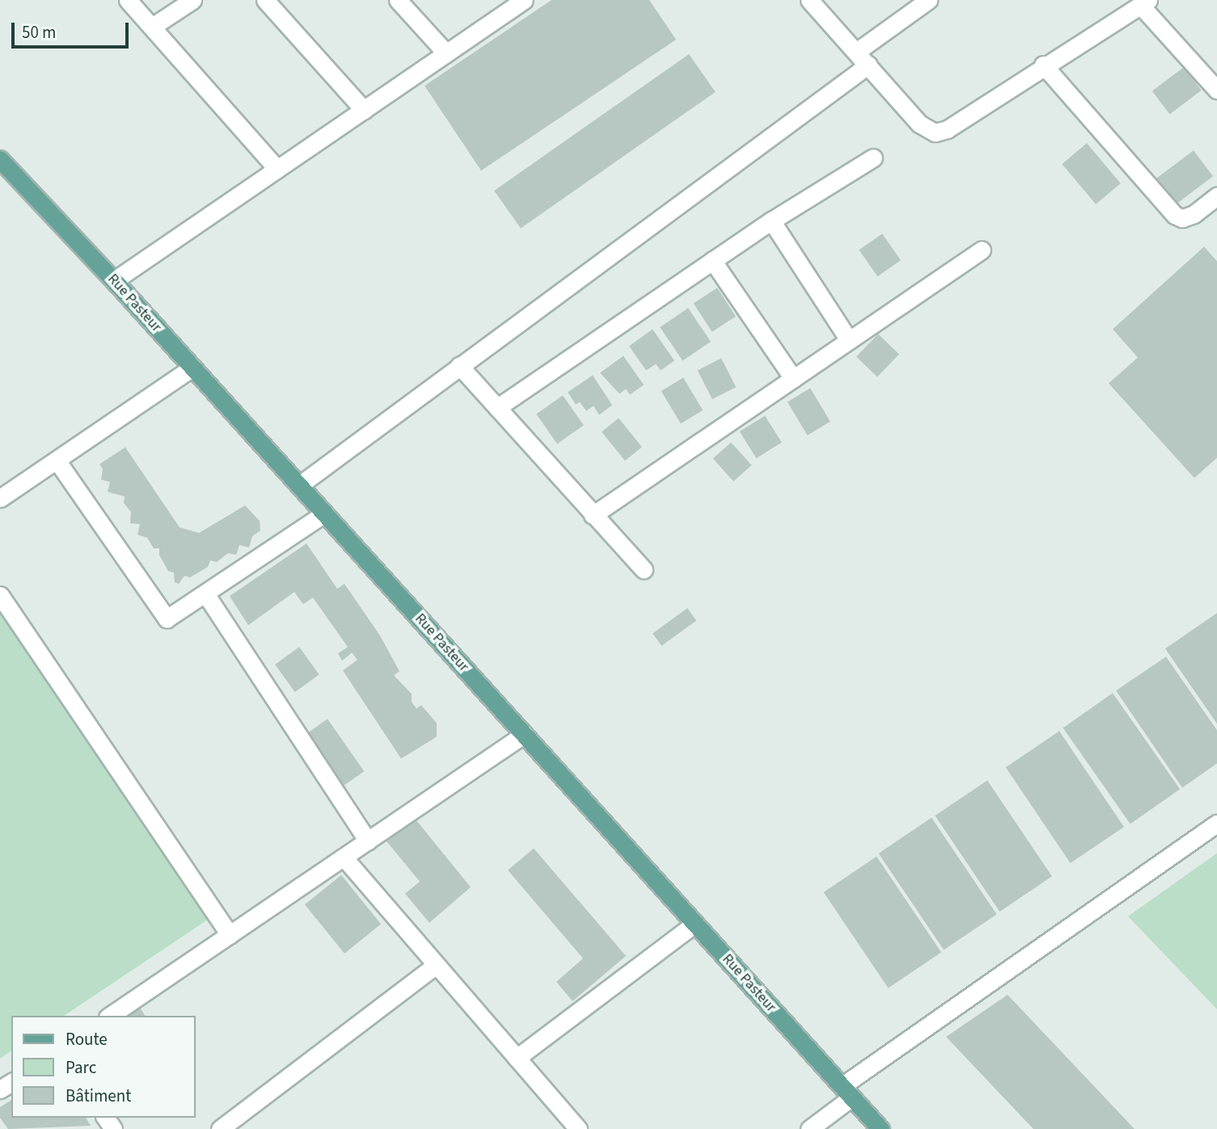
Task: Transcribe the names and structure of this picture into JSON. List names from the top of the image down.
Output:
{
  "streets": {
    "main road": ["Rue Pasteur"]
  },
  "legend": ["Route", "Parc", "Bâtiment"],
  "scale_bar": "50 m"
}
